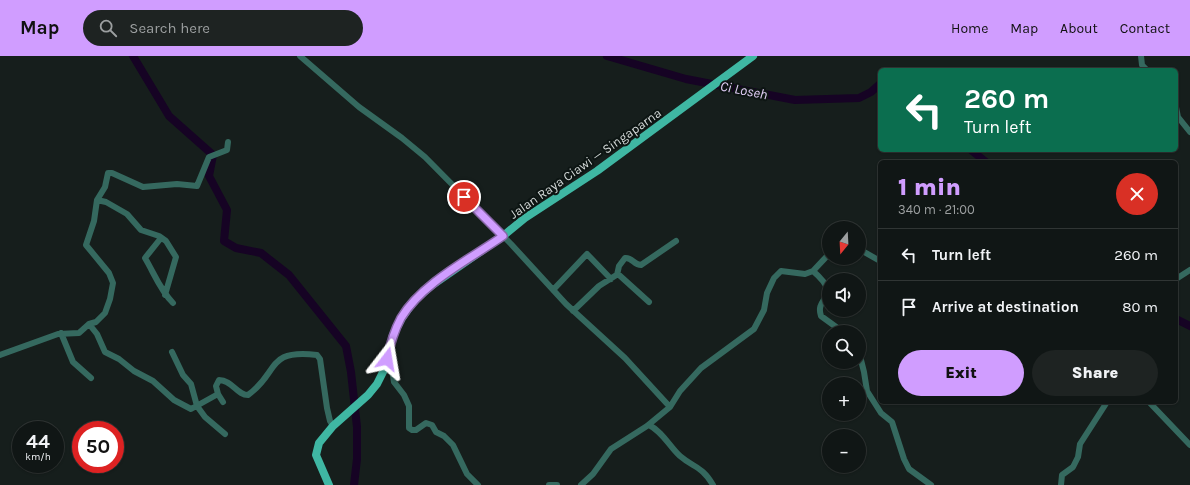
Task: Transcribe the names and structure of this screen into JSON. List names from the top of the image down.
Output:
{
  "streets": {
    "main road": ["Jalan Raya Ciawi — Singaparna"]
  },
  "water": ["Ci Loseh"],
  "north": "bottom",
  "page": {
    "header": "Map",
    "search": "Search here",
    "nav": [
      "Home",
      "Map",
      "About",
      "Contact"
    ],
    "turn": ["260 m", "Turn left"],
    "heading": ["1 min", "340 m · 21:00"],
    "map_buttons": ["+", "−"],
    "list": [
      {
        "name": "Turn left",
        "value": "260 m"
      },
      {
        "name": "Arrive at destination",
        "value": "80 m"
      }
    ],
    "buttons": ["Exit", "Share"],
    "speed": "44 km/h",
    "limit": "50"
  }
}
